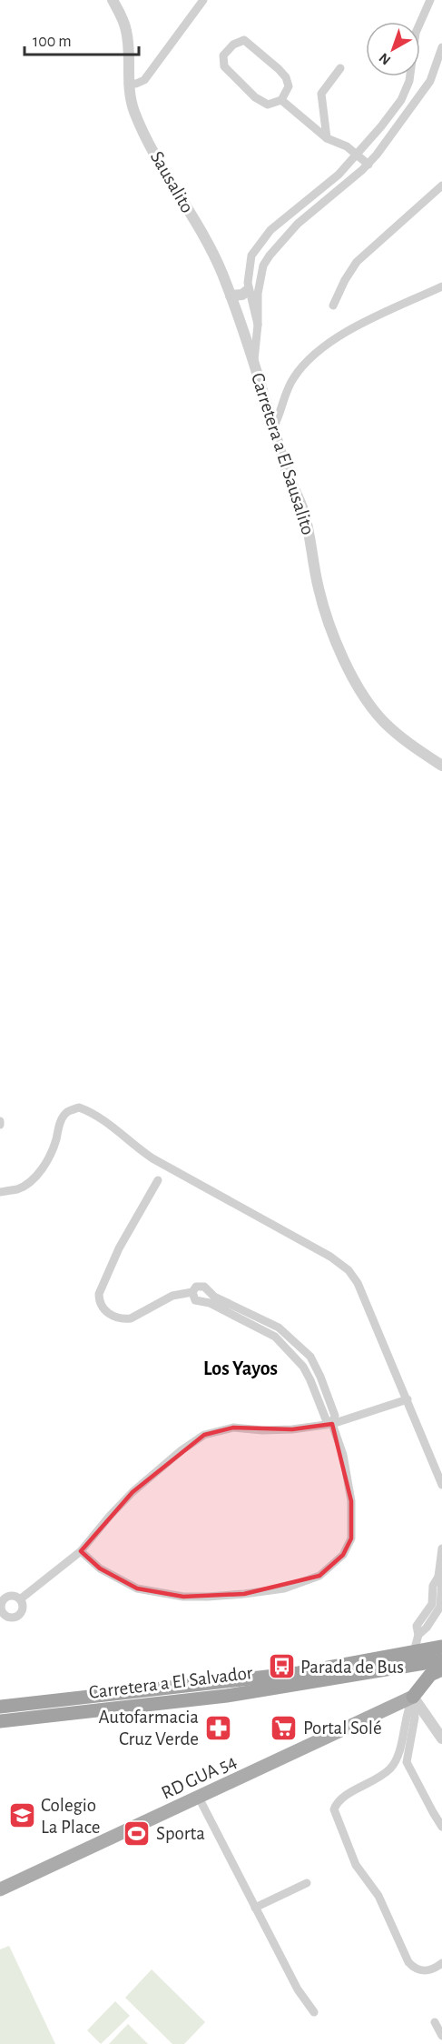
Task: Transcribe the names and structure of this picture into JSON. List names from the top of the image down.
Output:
{
  "streets": {
    "highway": ["Carretera a El Salvador"],
    "main road": ["RD GUA 54"],
    "street": ["Sausalito", "Carretera a El Sausalito"]
  },
  "crossings": [
    ["Sausalito", "Carretera a El Sausalito"]
  ],
  "districts": ["Los Yayos"],
  "places": {
    "bus stop": ["Parada de Bus"],
    "pharmacy": ["Autofarmacia Cruz Verde"],
    "supermarket": ["Portal Solé"],
    "school or university": ["Colegio La Place"],
    "sports": ["Sporta"]
  },
  "scale_bar": "100 m",
  "north": "bottom left"
}
